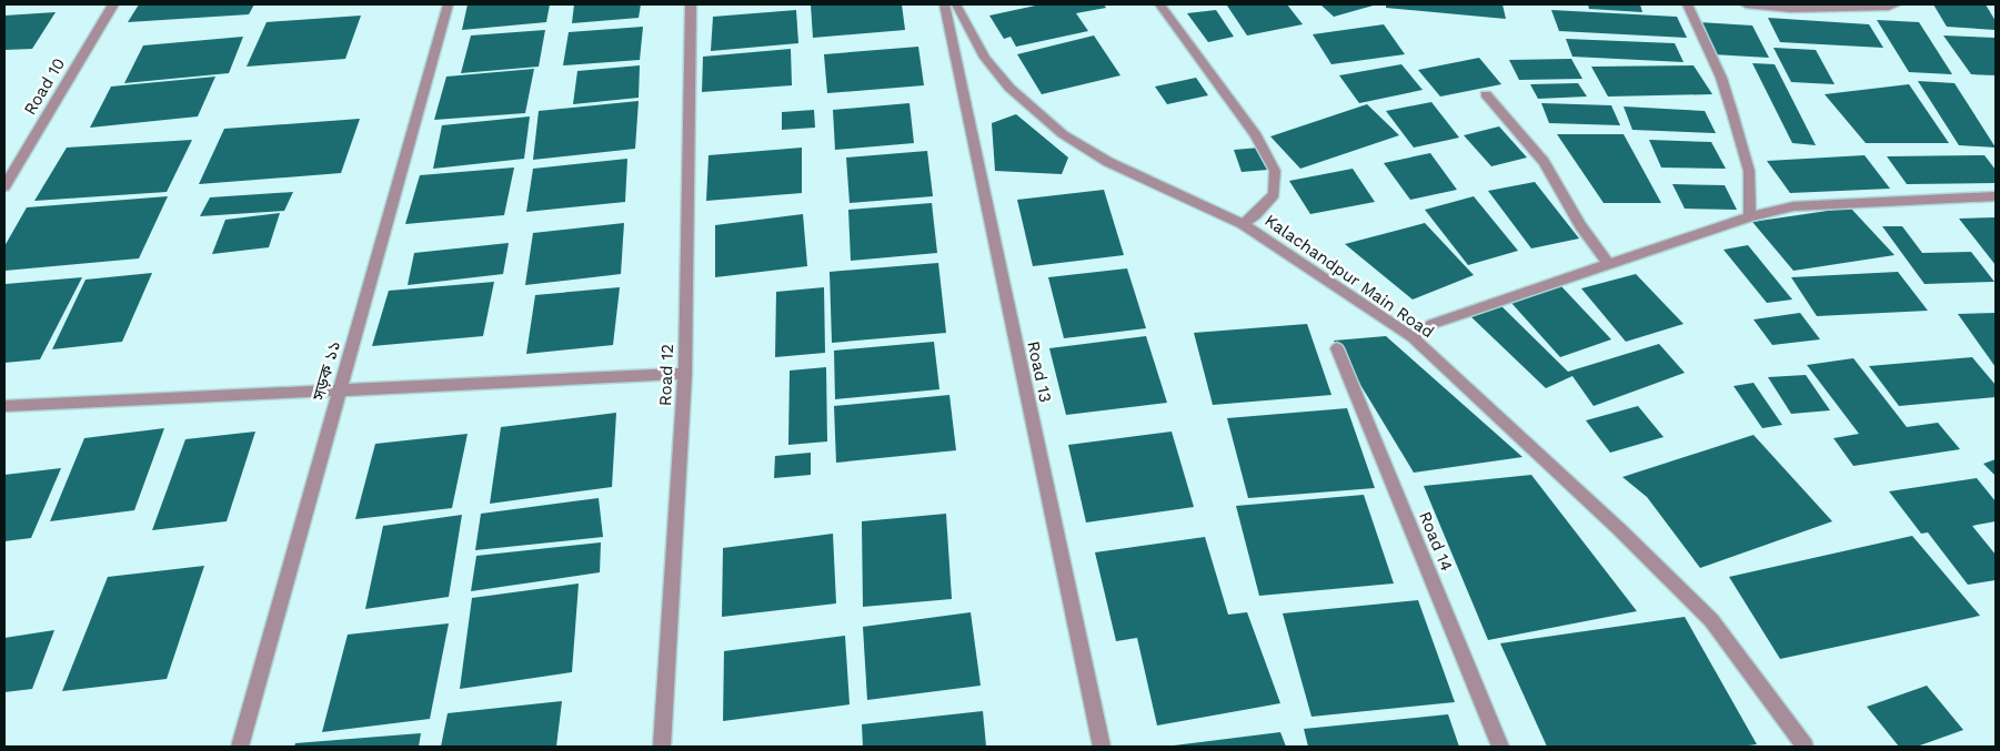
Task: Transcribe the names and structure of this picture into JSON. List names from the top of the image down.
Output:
{
  "streets": {
    "street": [
      "Road 10",
      "Kalachandpur Main Road",
      "সড়ক ১১",
      "Road 13",
      "Road 12",
      "Road 14"
    ]
  }
}
